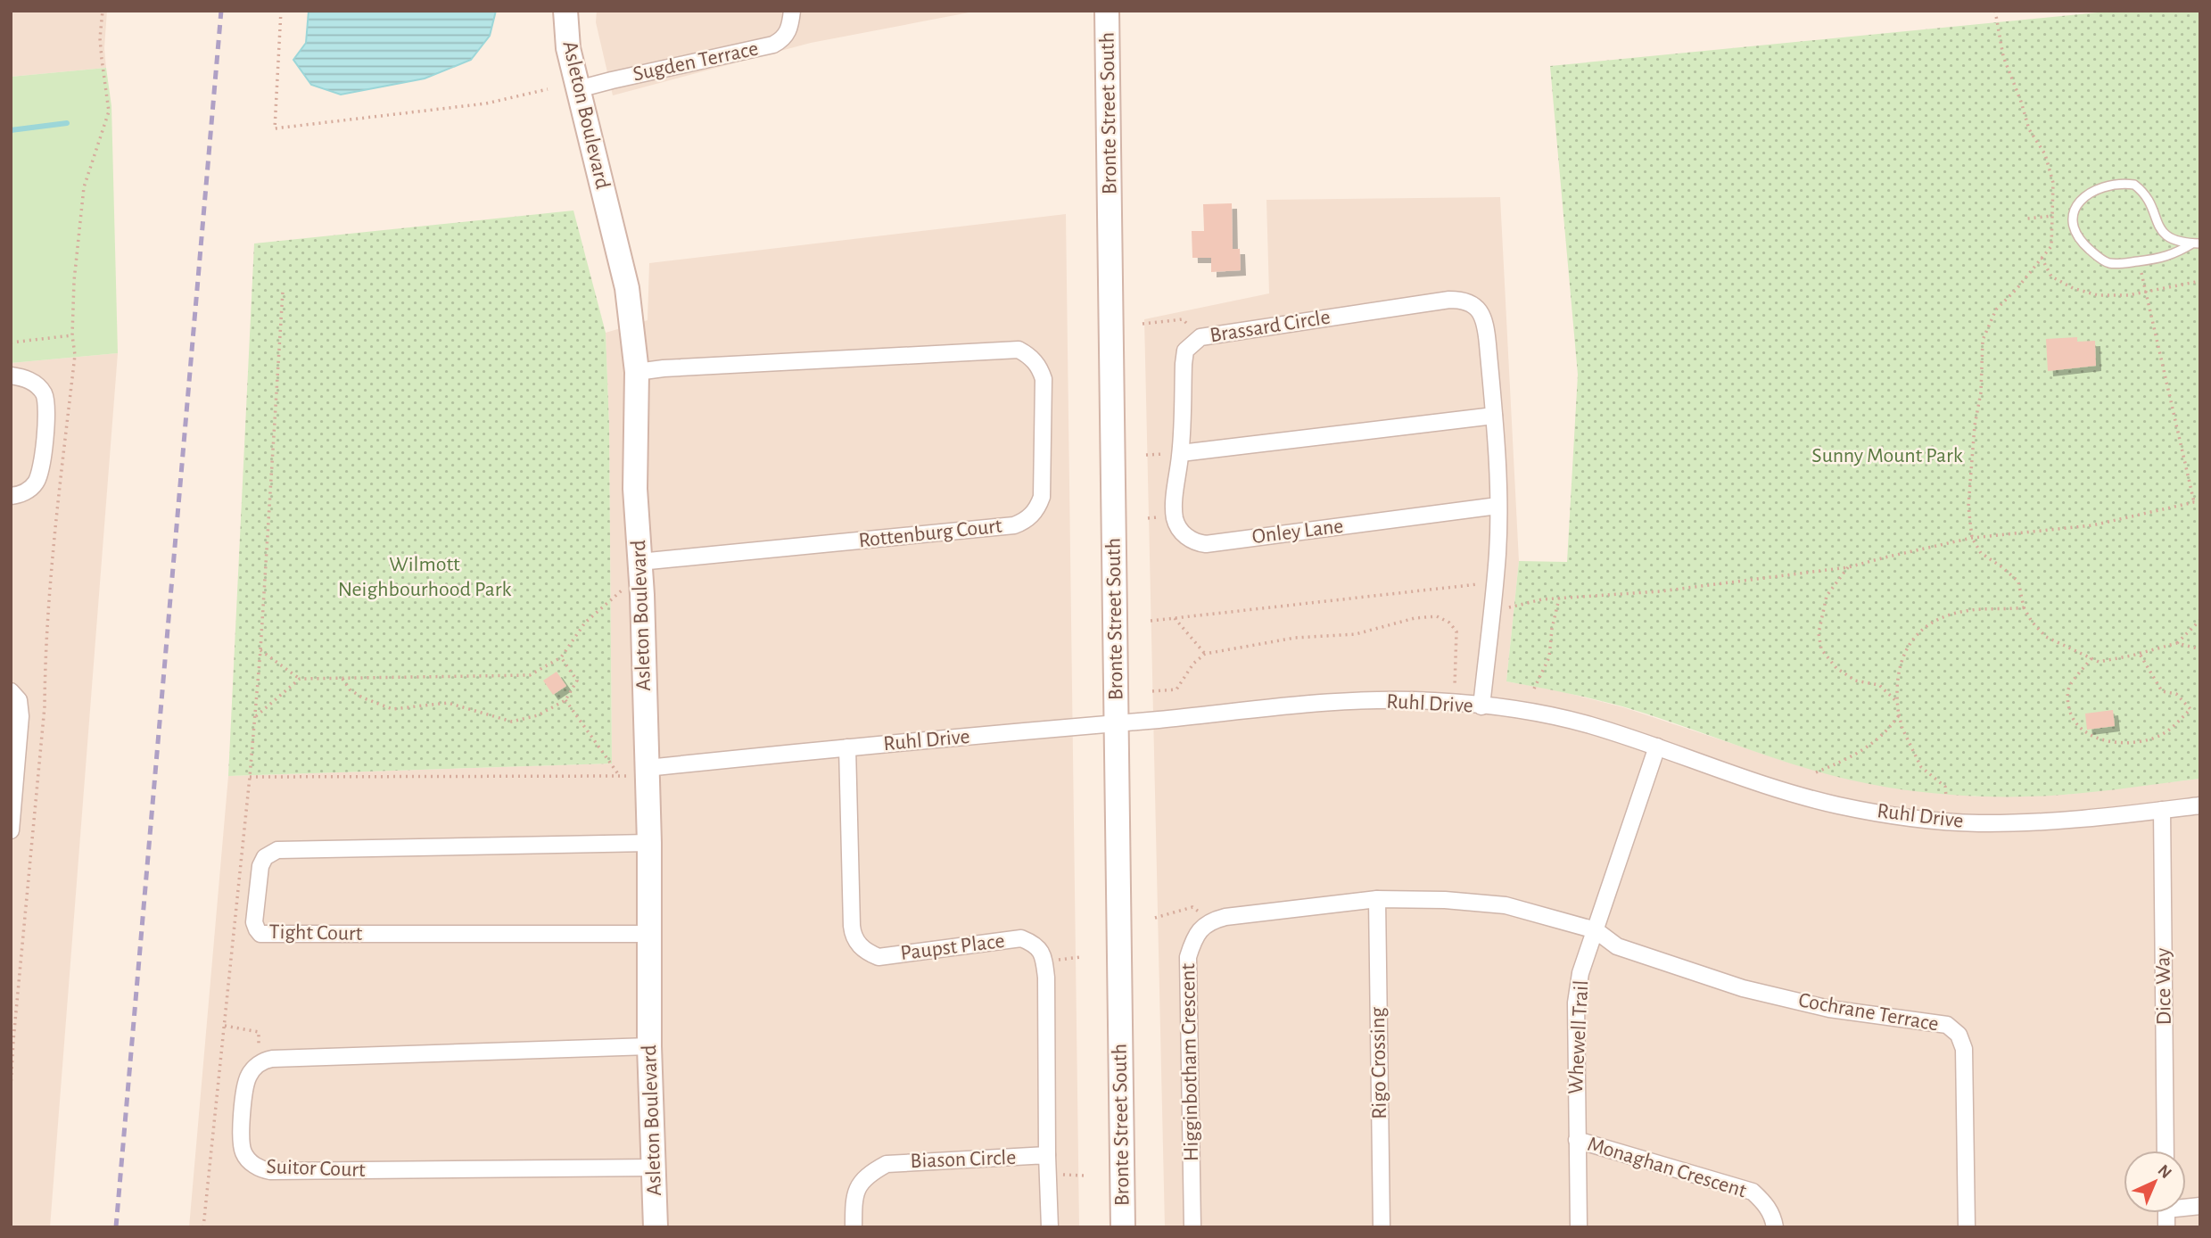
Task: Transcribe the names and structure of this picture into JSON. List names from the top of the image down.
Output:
{
  "streets": {
    "street": [
      "Sugden Terrace",
      "Bronte Street South",
      "Asleton Boulevard",
      "Brassard Circle",
      "Onley Lane",
      "Rottenburg Court",
      "Ruhl Drive",
      "Tight Court",
      "Paupst Place",
      "Dice Way",
      "Cochrane Terrace",
      "Whewell Trail",
      "Higginbotham Crescent",
      "Rigo Crossing",
      "Biason Circle",
      "Monaghan Crescent",
      "Suitor Court"
    ]
  },
  "crossings": [
    ["Sugden Terrace", "Asleton Boulevard"],
    ["Bronte Street South", "Ruhl Drive"],
    ["Asleton Boulevard", "Rottenburg Court"],
    ["Asleton Boulevard", "Ruhl Drive"],
    ["Asleton Boulevard", "Tight Court"],
    ["Asleton Boulevard", "Suitor Court"],
    ["Brassard Circle", "Onley Lane"],
    ["Brassard Circle", "Ruhl Drive"],
    ["Ruhl Drive", "Paupst Place"],
    ["Ruhl Drive", "Dice Way"],
    ["Ruhl Drive", "Whewell Trail"],
    ["Paupst Place", "Biason Circle"],
    ["Cochrane Terrace", "Whewell Trail"],
    ["Whewell Trail", "Monaghan Crescent"]
  ],
  "parks": ["Sunny Mount Park", "Wilmott Neighbourhood Park"],
  "north": "top right"
}
